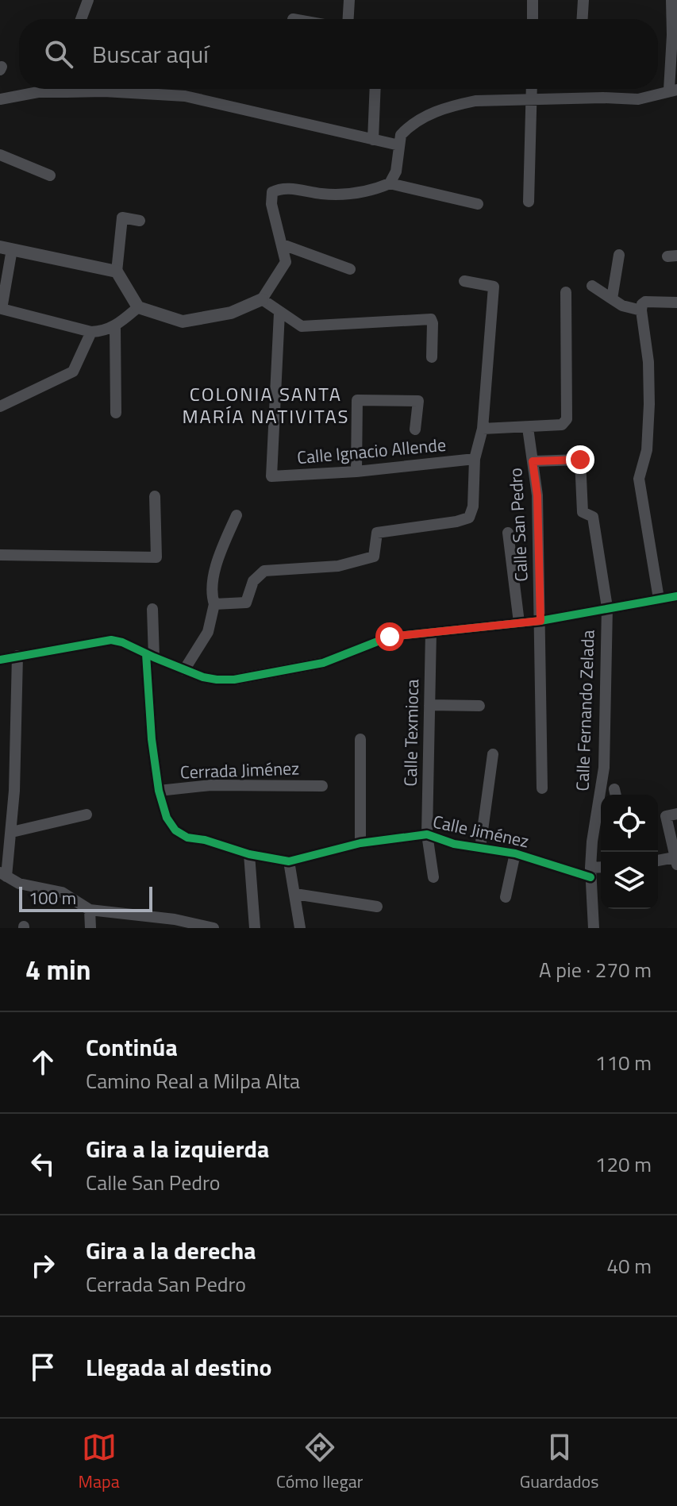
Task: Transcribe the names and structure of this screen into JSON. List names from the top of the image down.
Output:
{
  "streets": {
    "street": [
      "Calle Ignacio Allende",
      "Calle San Pedro",
      "Calle Fernando Zelada",
      "Calle Texmioca",
      "Cerrada Jiménez",
      "Calle Jiménez"
    ]
  },
  "crossings": [
    ["Calle San Pedro", "Calle Fernando Zelada"],
    ["Calle Fernando Zelada", "Calle Jiménez"],
    ["Calle Texmioca", "Calle Jiménez"]
  ],
  "districts": ["COLONIA SANTA MARÍA NATIVITAS"],
  "scale_bar": "100 m",
  "page": {
    "search": "Buscar aquí",
    "scale": "100 m",
    "heading": ["4 min", "A pie · 270 m"],
    "list": [
      ["Continúa", "Camino Real a Milpa Alta", "110 m"],
      ["Gira a la izquierda", "Calle San Pedro", "120 m"],
      ["Gira a la derecha", "Cerrada San Pedro", "40 m"],
      "Llegada al destino"
    ],
    "nav": ["Mapa", "Cómo llegar", "Guardados"]
  }
}
